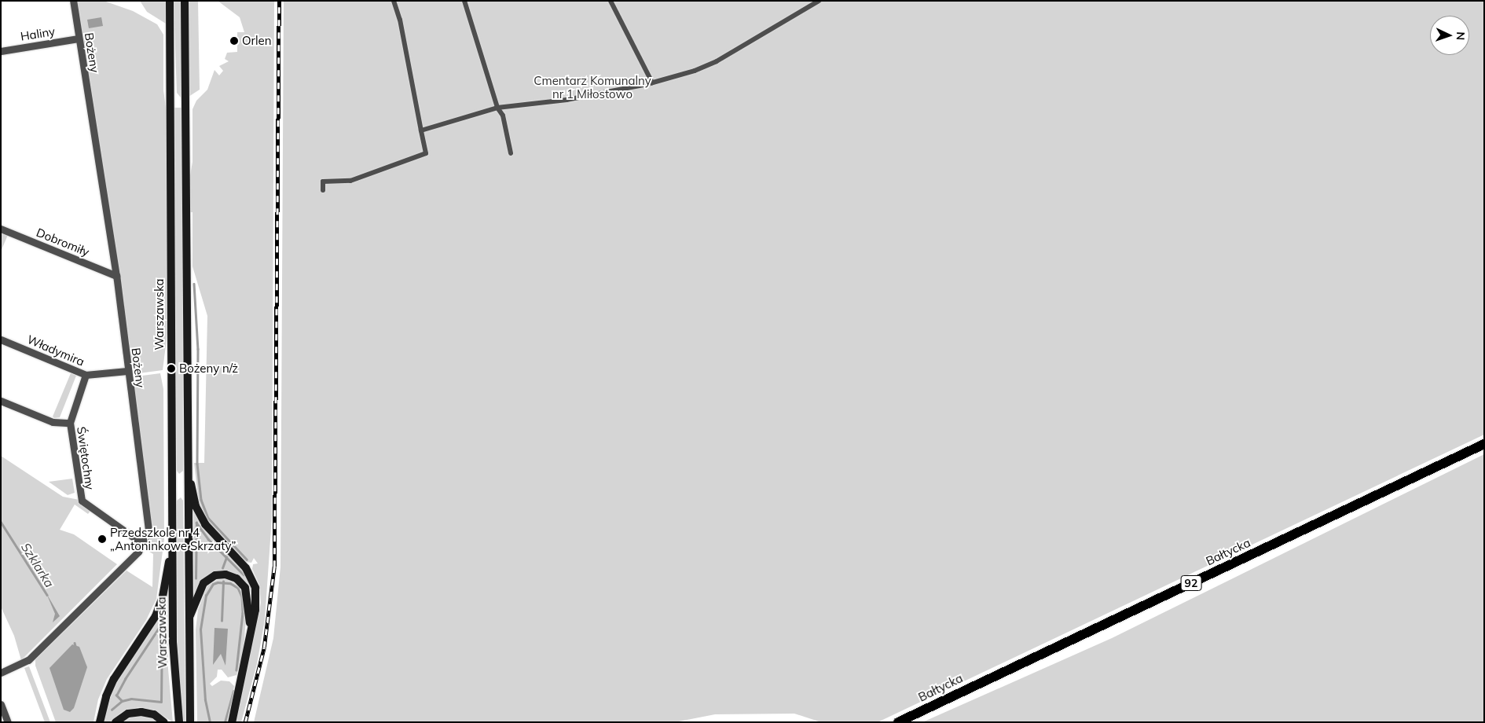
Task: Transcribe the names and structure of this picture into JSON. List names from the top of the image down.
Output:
{
  "streets": {
    "main road": ["Warszawska", "Bałtycka", "92"],
    "street": [
      "Haliny",
      "Bożeny",
      "Dobromiły",
      "Władymira",
      "Świętochny"
    ]
  },
  "crossings": [
    ["Haliny", "Bożeny"],
    ["Bożeny", "Dobromiły"],
    ["Bożeny", "Władymira"],
    ["Bożeny", "Świętochny"],
    ["Władymira", "Świętochny"]
  ],
  "water": ["Szklarka"],
  "parks": ["Cmentarz Komunalny nr 1 Miłostowo"],
  "places": ["Orlen", "Bożeny n/ż", "Przedszkole nr 4 „Antoninkowe Skrzaty”"],
  "north": "right"
}
